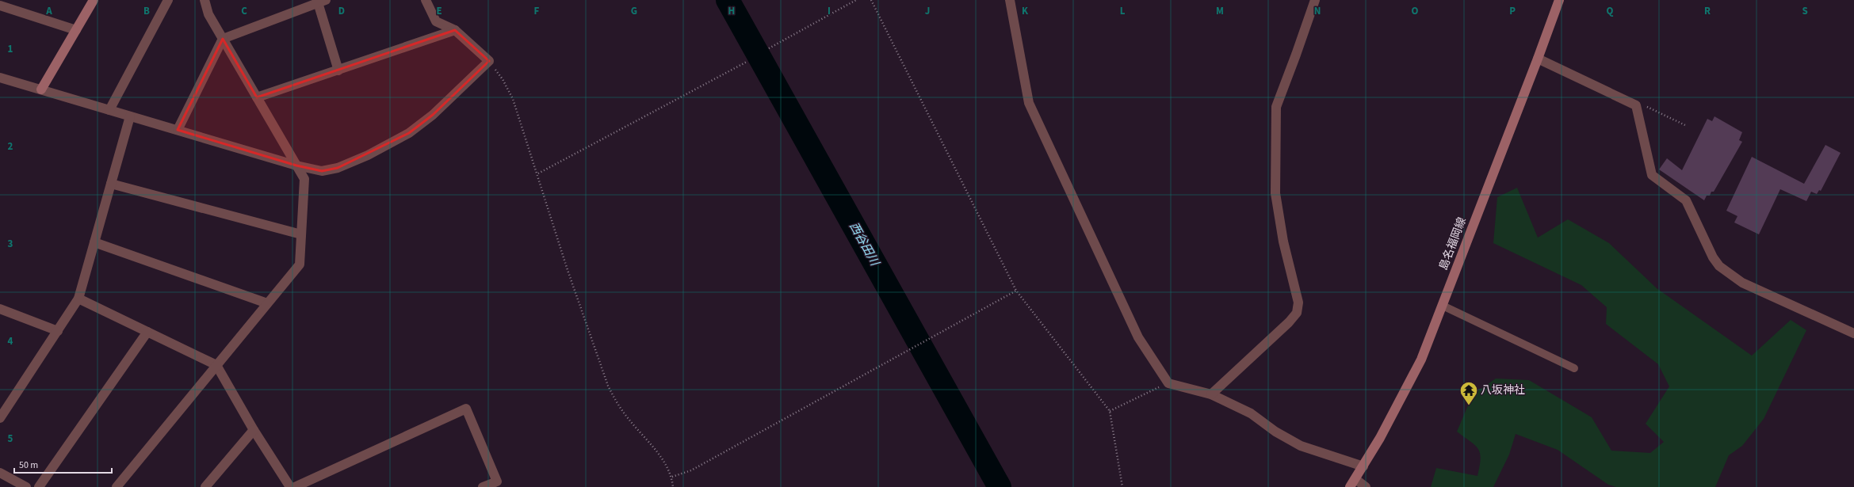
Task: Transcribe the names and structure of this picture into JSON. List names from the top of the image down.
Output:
{
  "streets": {
    "main road": ["島名福岡線"]
  },
  "water": ["西谷田川"],
  "places": {
    "temple": ["八坂神社"]
  },
  "scale_bar": "50 m",
  "grid": {
    "columns": [
      "A",
      "B",
      "C",
      "D",
      "E",
      "F",
      "G",
      "H",
      "I",
      "J",
      "K",
      "L",
      "M",
      "N",
      "O",
      "P",
      "Q",
      "R",
      "S"
    ],
    "rows": [
      "1",
      "2",
      "3",
      "4",
      "5"
    ]
  }
}
